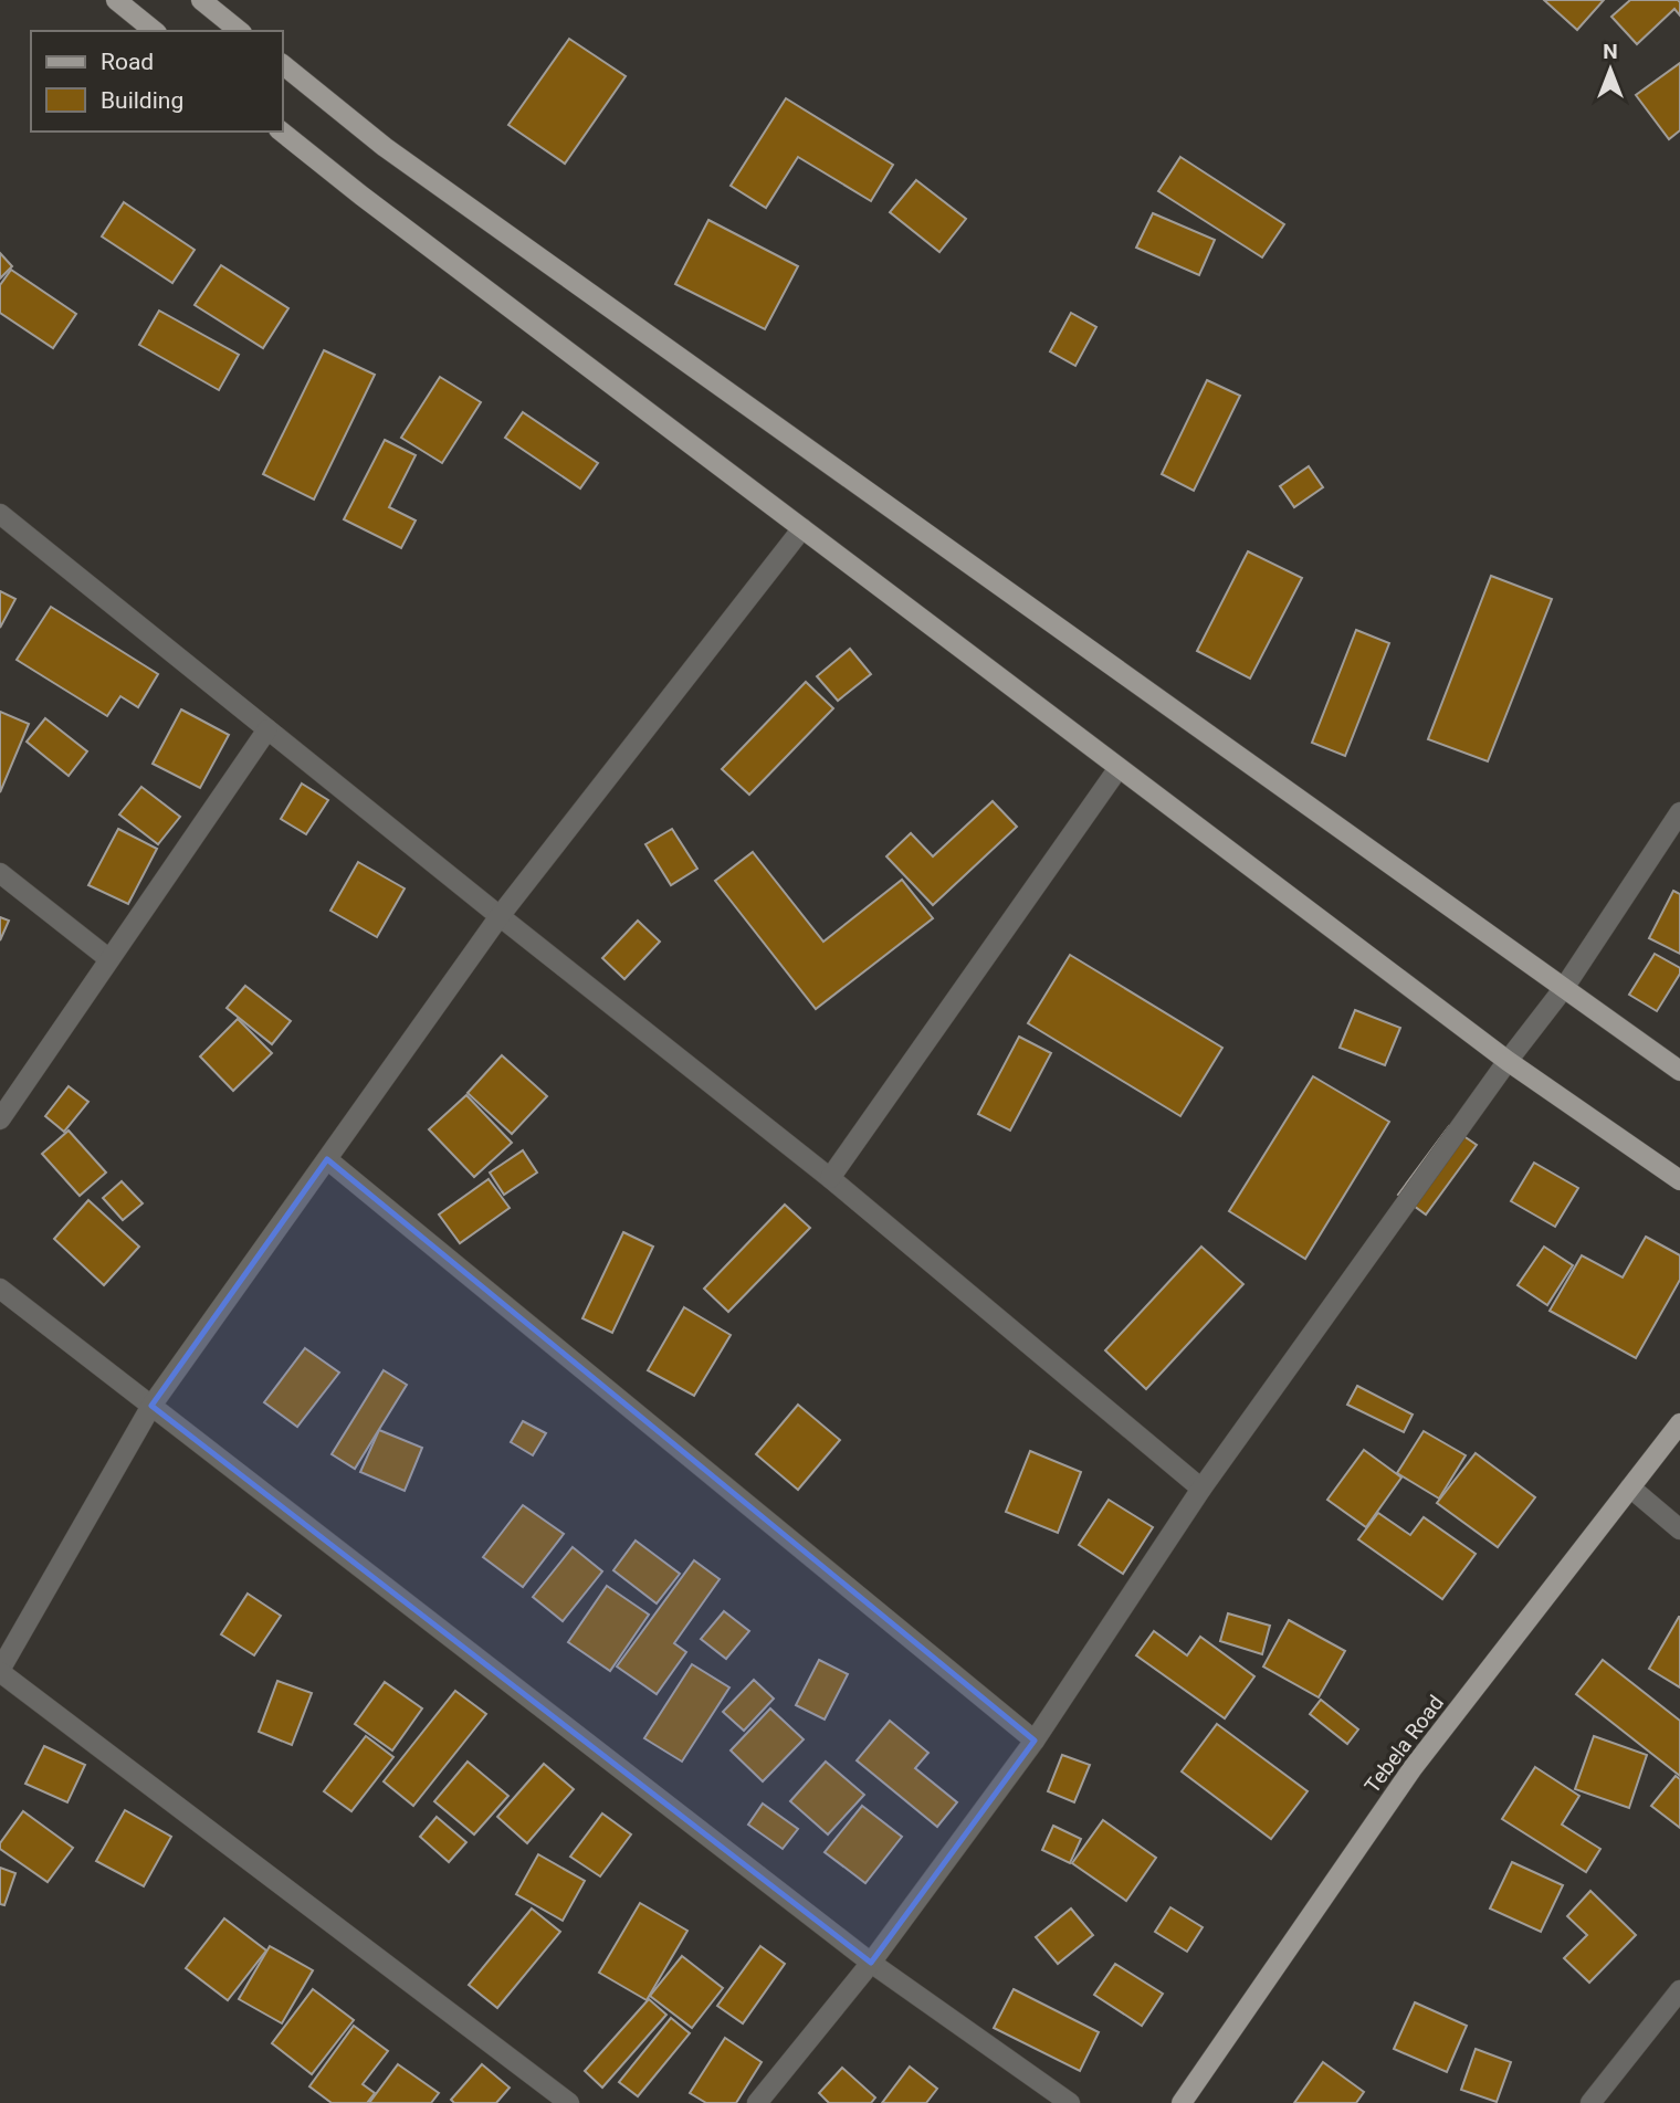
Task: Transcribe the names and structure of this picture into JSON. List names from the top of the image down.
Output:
{
  "streets": {
    "main road": ["Tebela Road"]
  },
  "legend": ["Road", "Building"],
  "north": "top"
}
